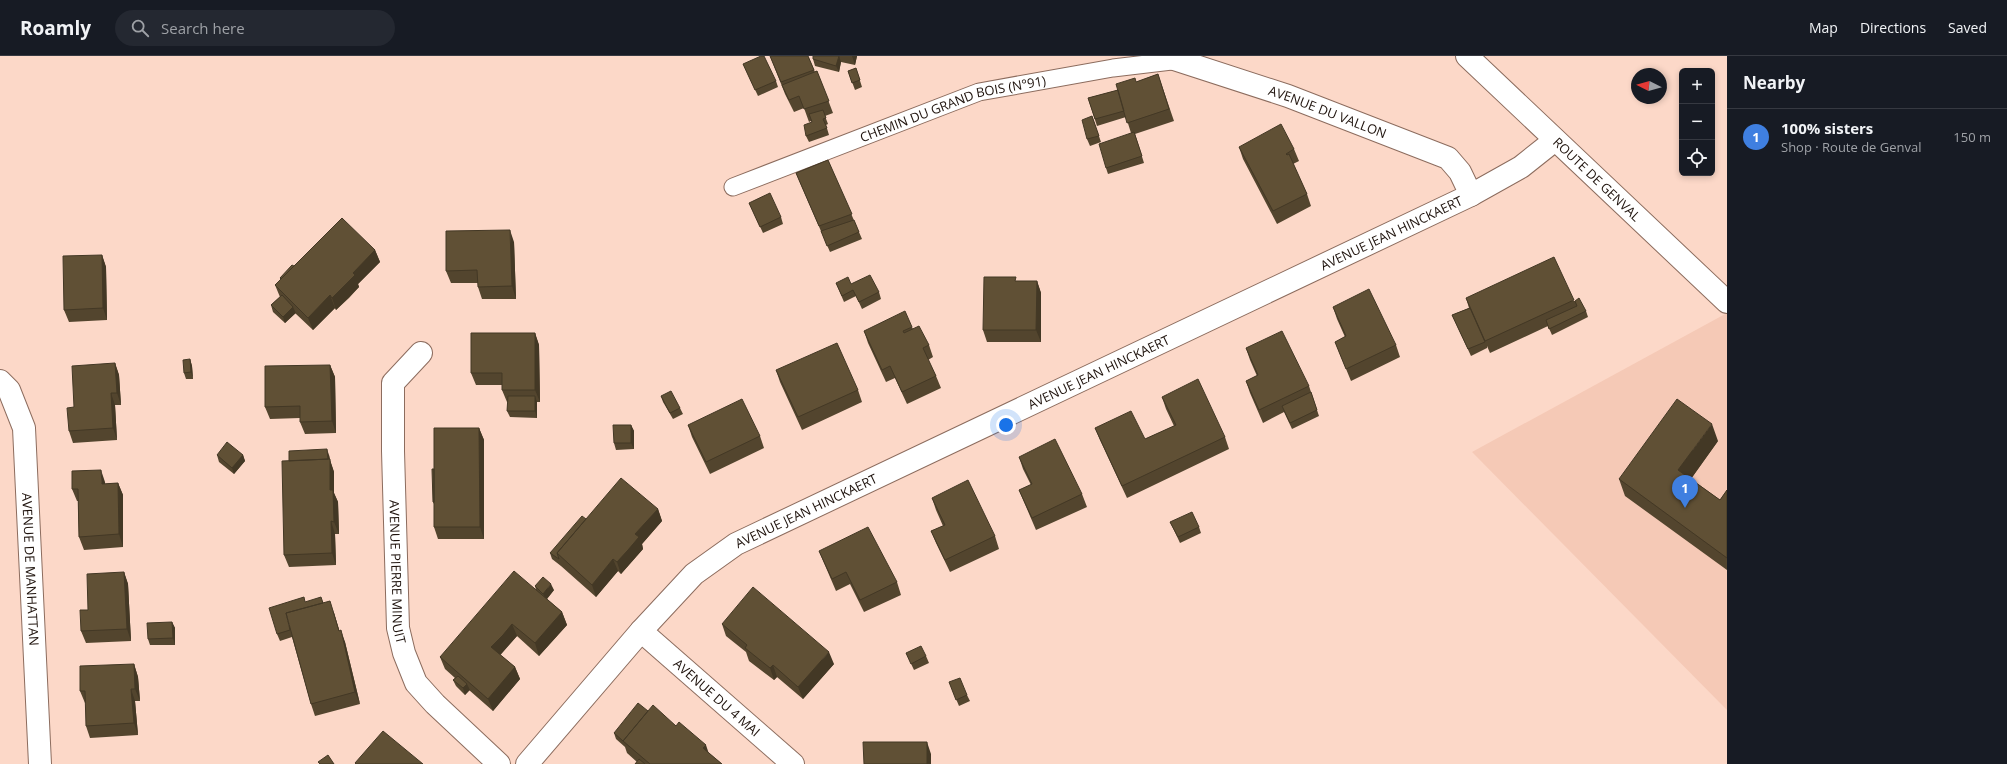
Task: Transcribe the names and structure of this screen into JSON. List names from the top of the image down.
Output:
{
  "streets": {
    "street": [
      "AVENUE DU VALLON",
      "ROUTE DE GENVAL",
      "AVENUE JEAN HINCKAERT",
      "AVENUE DE MANHATTAN",
      "AVENUE PIERRE MINUIT",
      "AVENUE DU 4 MAI"
    ],
    "lane": ["CHEMIN DU GRAND BOIS (N°91)"]
  },
  "crossings": [
    ["CHEMIN DU GRAND BOIS (N°91)", "AVENUE DU VALLON"],
    ["AVENUE DU VALLON", "AVENUE JEAN HINCKAERT"],
    ["ROUTE DE GENVAL", "AVENUE JEAN HINCKAERT"],
    ["AVENUE JEAN HINCKAERT", "AVENUE DU 4 MAI"]
  ],
  "north": "left",
  "page": {
    "header": "Roamly",
    "search": "Search here",
    "nav": ["Map", "Directions", "Saved"],
    "heading": "Nearby",
    "map_buttons": ["+", "−"],
    "list": [
      {
        "mark": "1",
        "name": "100% sisters",
        "note": "Shop · Route de Genval",
        "value": "150 m"
      }
    ],
    "pins": "1"
  }
}
